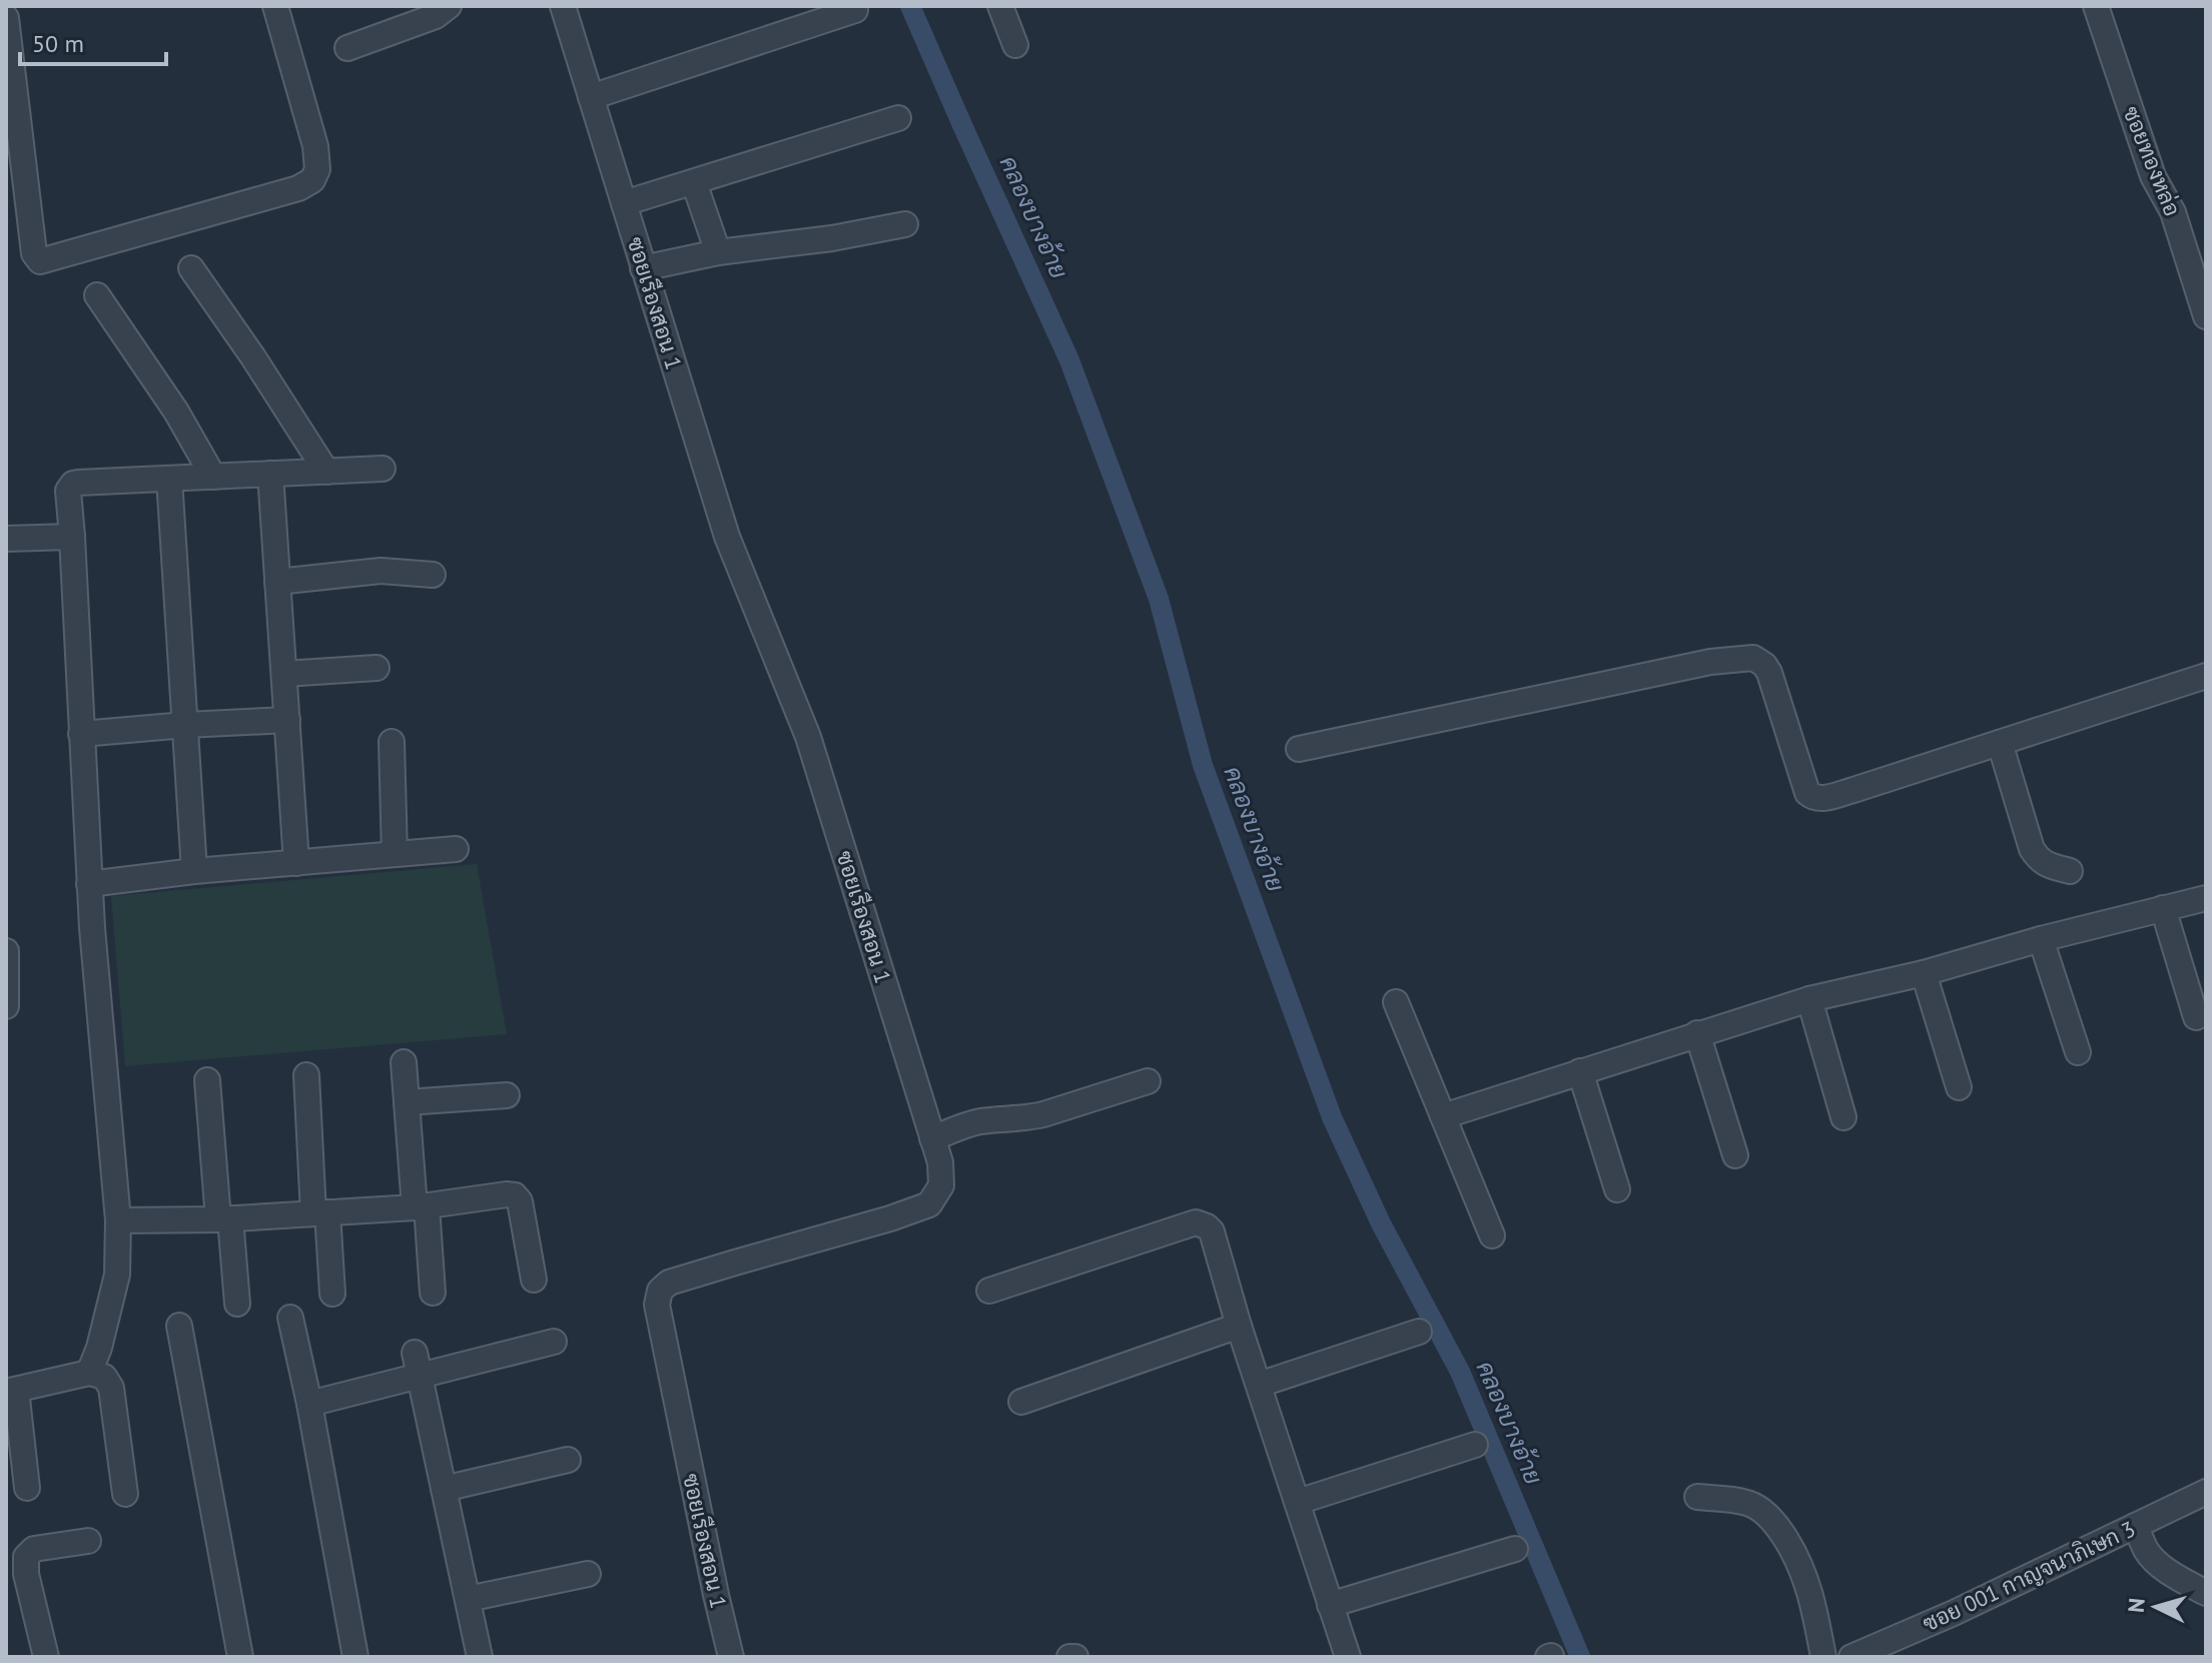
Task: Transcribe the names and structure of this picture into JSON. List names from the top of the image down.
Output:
{
  "streets": {
    "street": ["ซอยทองหล่อ", "ซอยเรืองสอน 1", "ซอย 001 กาญจนาภิเษก 3"]
  },
  "water": ["คลองบางอ้าย"],
  "scale_bar": "50 m",
  "north": "left"
}
